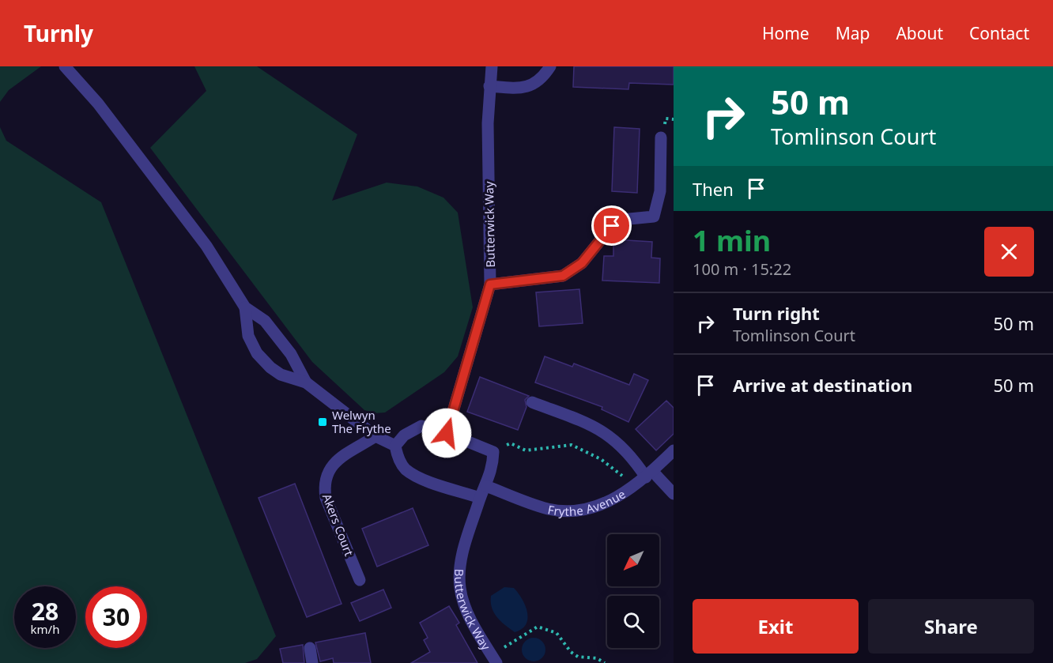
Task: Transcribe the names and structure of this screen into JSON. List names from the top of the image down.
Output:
{
  "streets": {
    "street": ["Butterwick Way", "Frythe Avenue", "Akers Court"]
  },
  "crossings": [
    ["Butterwick Way", "Frythe Avenue"]
  ],
  "places": {
    "transit": ["Welwyn The Frythe"]
  },
  "north": "bottom left",
  "page": {
    "header": "Turnly",
    "nav": [
      "Home",
      "Map",
      "About",
      "Contact"
    ],
    "turn": ["50 m", "Tomlinson Court"],
    "then": "Then",
    "heading": ["1 min", "100 m · 15:22"],
    "list": [
      {
        "name": "Turn right",
        "note": "Tomlinson Court",
        "value": "50 m"
      },
      {
        "name": "Arrive at destination",
        "value": "50 m"
      }
    ],
    "speed": "28 km/h",
    "limit": "30",
    "buttons": ["Exit", "Share"]
  }
}
